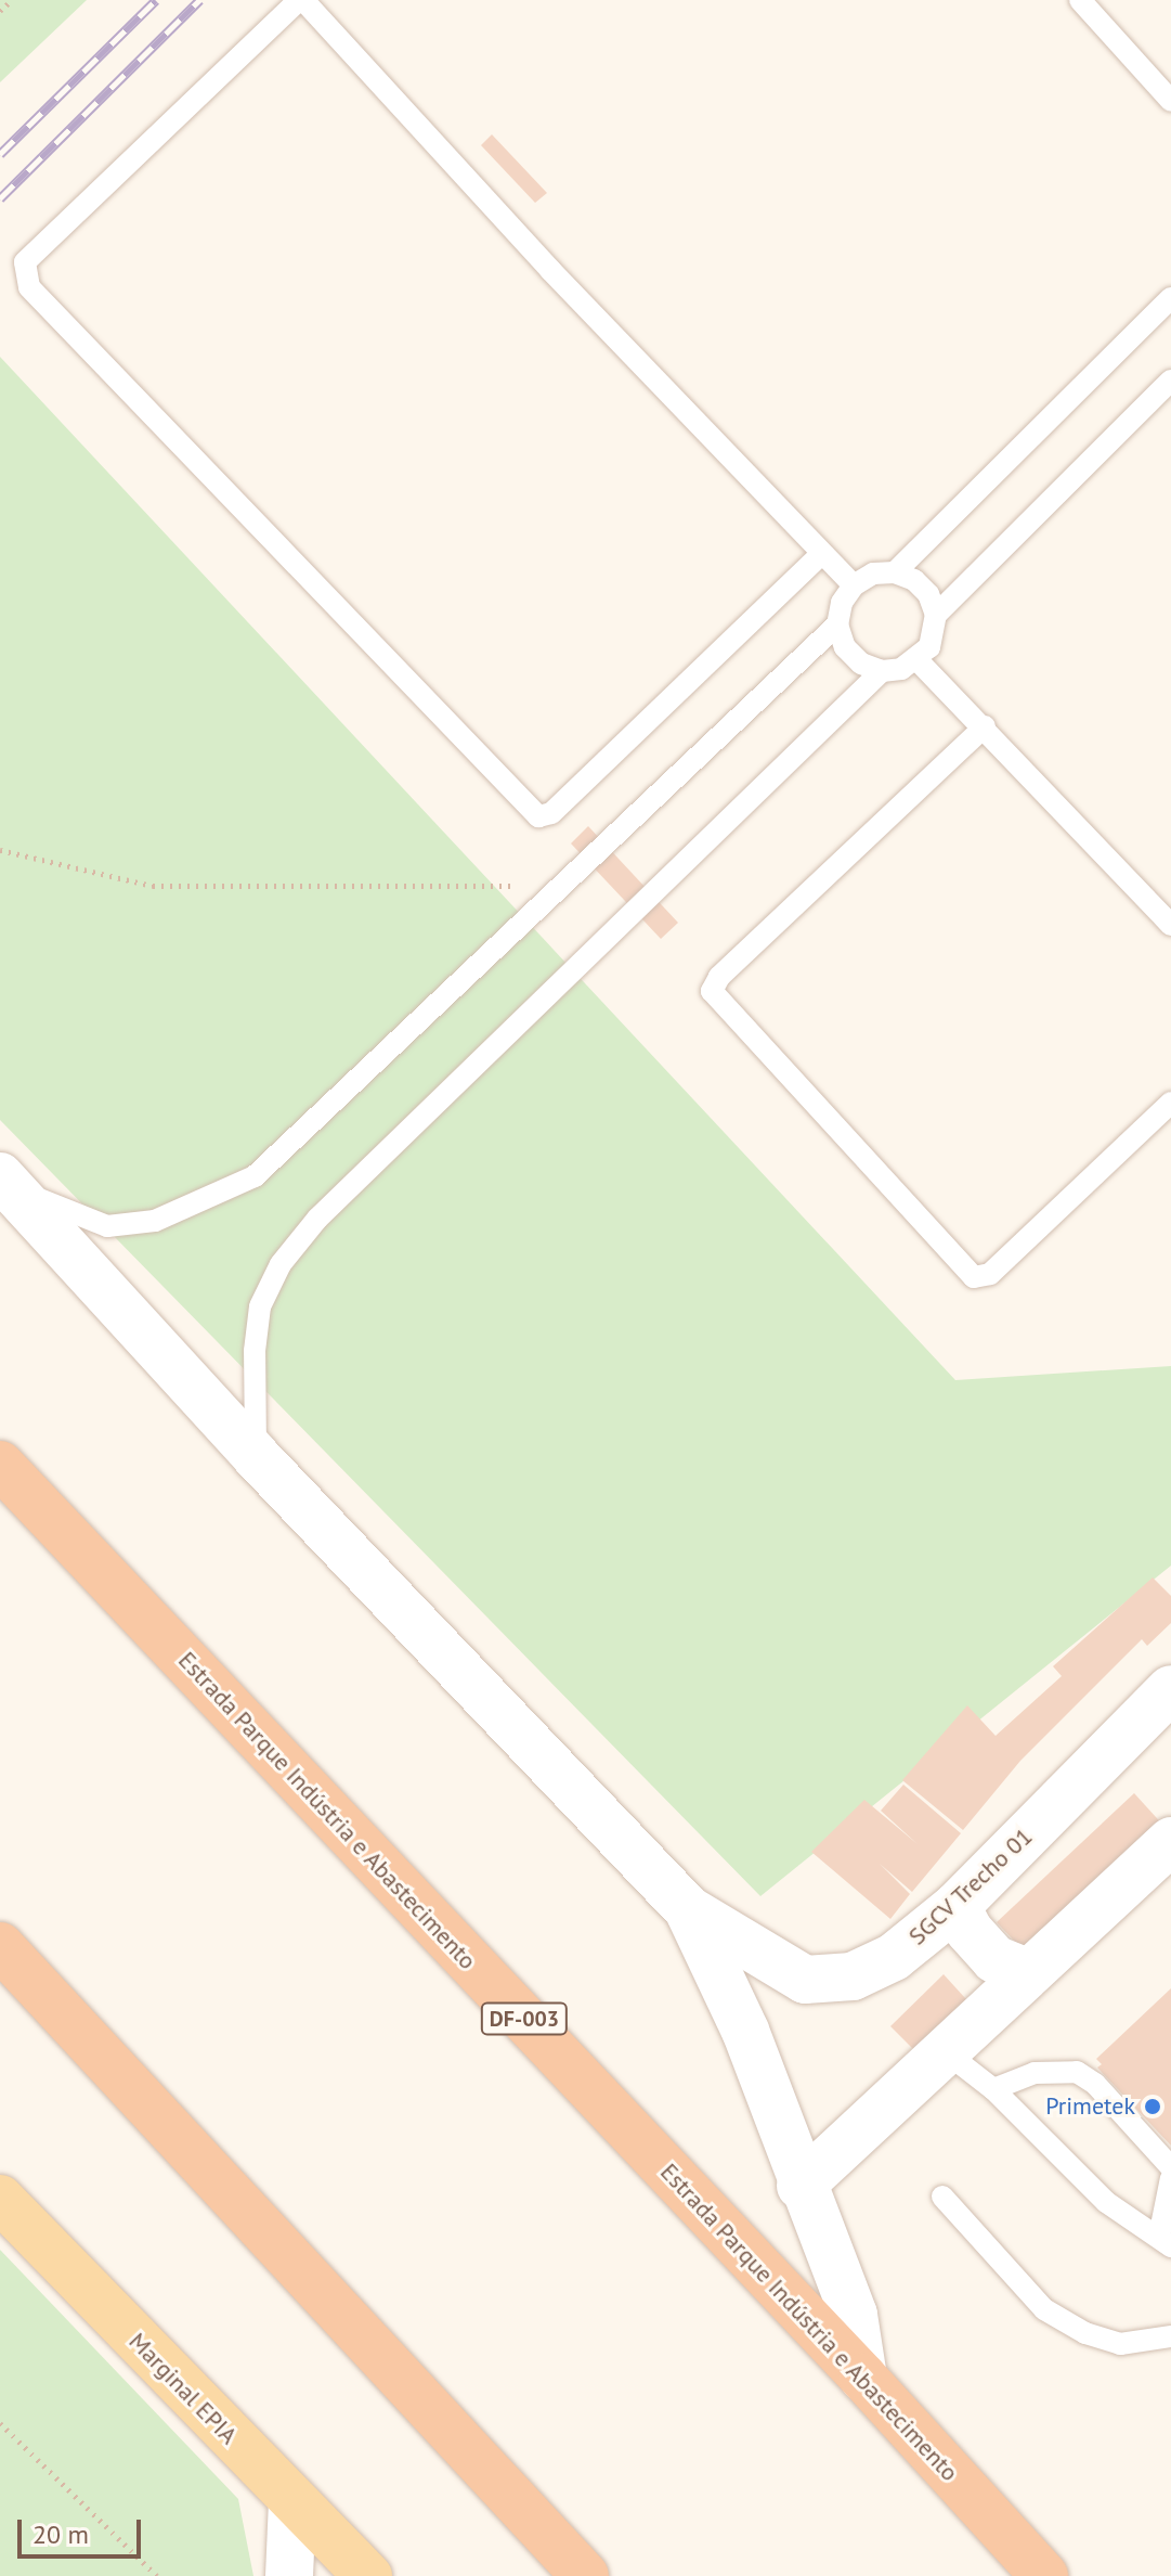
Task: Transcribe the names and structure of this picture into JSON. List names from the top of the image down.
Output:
{
  "streets": {
    "highway": ["Estrada Parque Indústria e Abastecimento", "DF-003"],
    "main road": ["Marginal EPIA"],
    "street": ["SGCV Trecho 01"]
  },
  "places": ["Primetek"],
  "scale_bar": "20 m"
}
